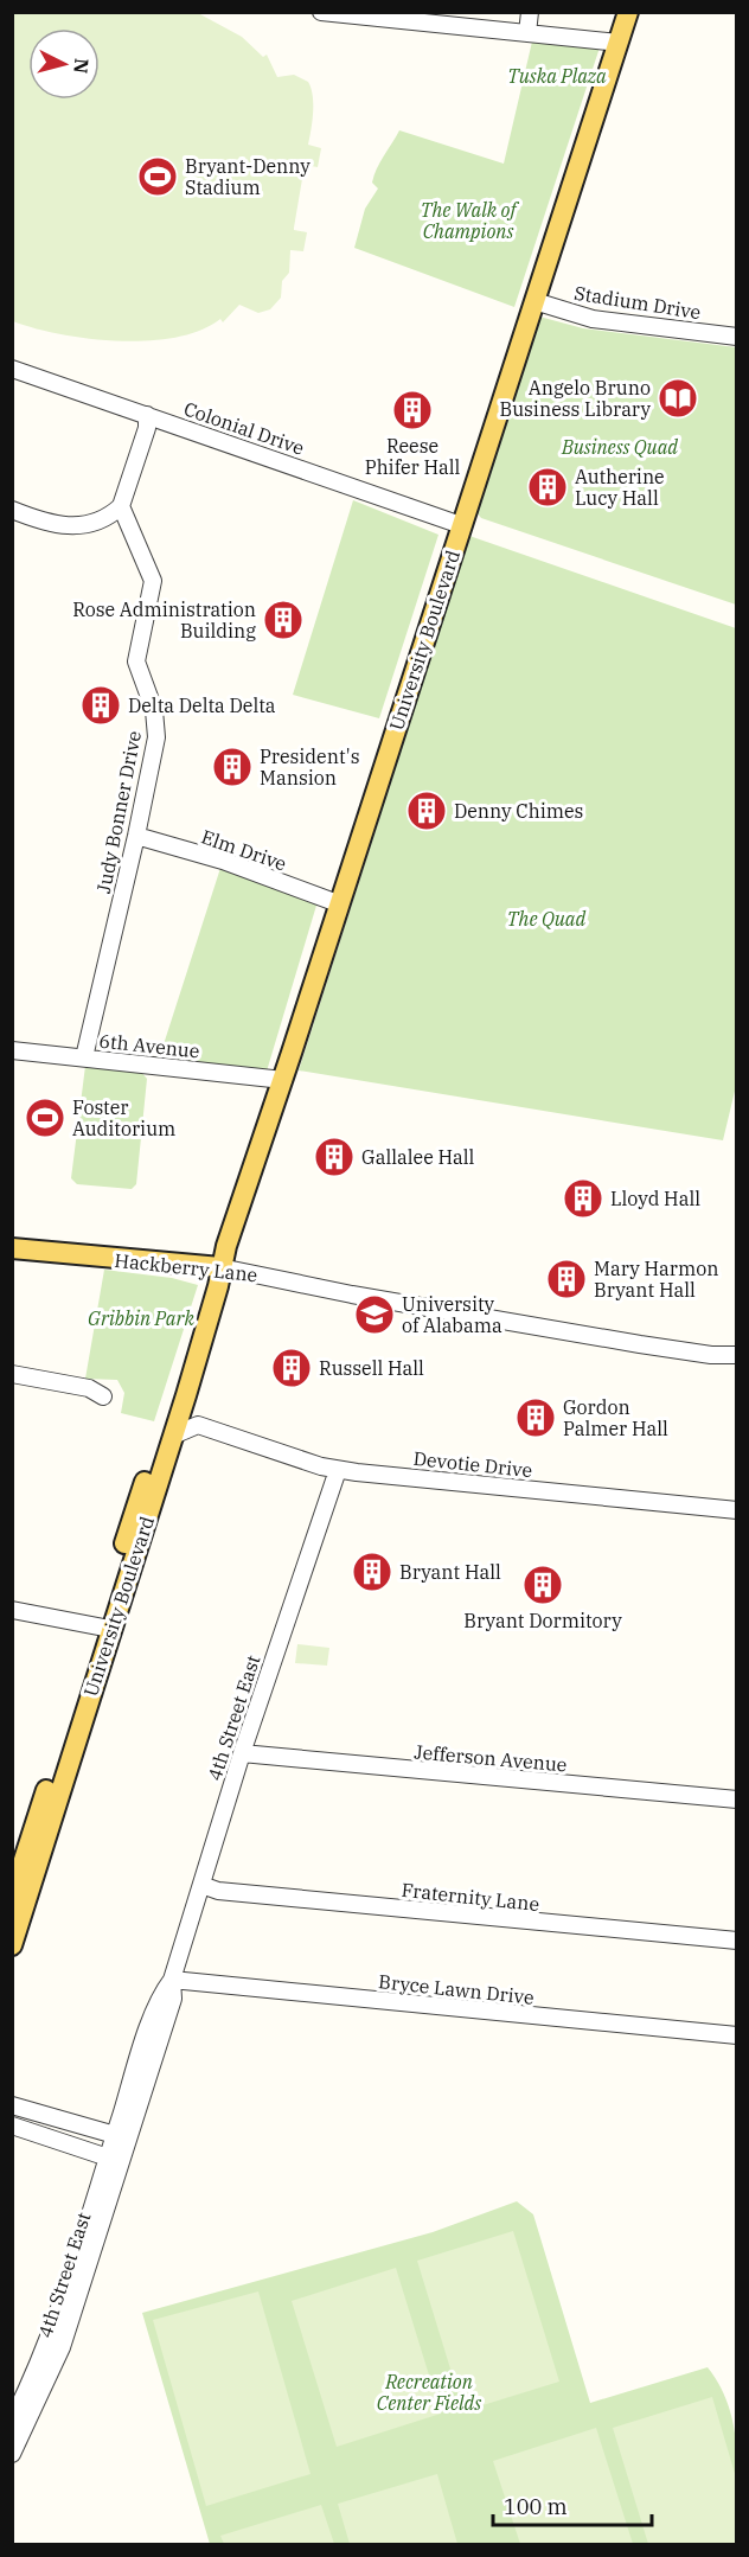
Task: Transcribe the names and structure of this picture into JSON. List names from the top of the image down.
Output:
{
  "streets": {
    "main road": ["University Boulevard", "Hackberry Lane"],
    "street": [
      "Stadium Drive",
      "Colonial Drive",
      "Judy Bonner Drive",
      "Elm Drive",
      "6th Avenue",
      "Devotie Drive",
      "4th Street East",
      "Jefferson Avenue",
      "Fraternity Lane",
      "Bryce Lawn Drive"
    ]
  },
  "crossings": [
    ["Stadium Drive", "University Boulevard"],
    ["Colonial Drive", "University Boulevard"],
    ["University Boulevard", "Elm Drive"],
    ["University Boulevard", "6th Avenue"],
    ["University Boulevard", "Hackberry Lane"],
    ["University Boulevard", "Devotie Drive"],
    ["Judy Bonner Drive", "Elm Drive"],
    ["Judy Bonner Drive", "6th Avenue"],
    ["Devotie Drive", "4th Street East"],
    ["4th Street East", "Jefferson Avenue"],
    ["4th Street East", "Fraternity Lane"],
    ["4th Street East", "Bryce Lawn Drive"]
  ],
  "parks": [
    "Tuska Plaza",
    "The Walk of Champions",
    "Business Quad",
    "The Quad",
    "Gribbin Park",
    "Recreation Center Fields"
  ],
  "places": {
    "sports": ["Bryant-Denny Stadium", "Foster Auditorium"],
    "library": ["Angelo Bruno Business Library"],
    "building": [
      "Reese Phifer Hall",
      "Autherine Lucy Hall",
      "Rose Administration Building",
      "Delta Delta Delta",
      "President's Mansion",
      "Denny Chimes",
      "Gallalee Hall",
      "Lloyd Hall",
      "Mary Harmon Bryant Hall",
      "Russell Hall",
      "Gordon Palmer Hall",
      "Bryant Hall",
      "Bryant Dormitory"
    ],
    "school or university": ["University of Alabama"]
  },
  "scale_bar": "100 m",
  "north": "right"
}
